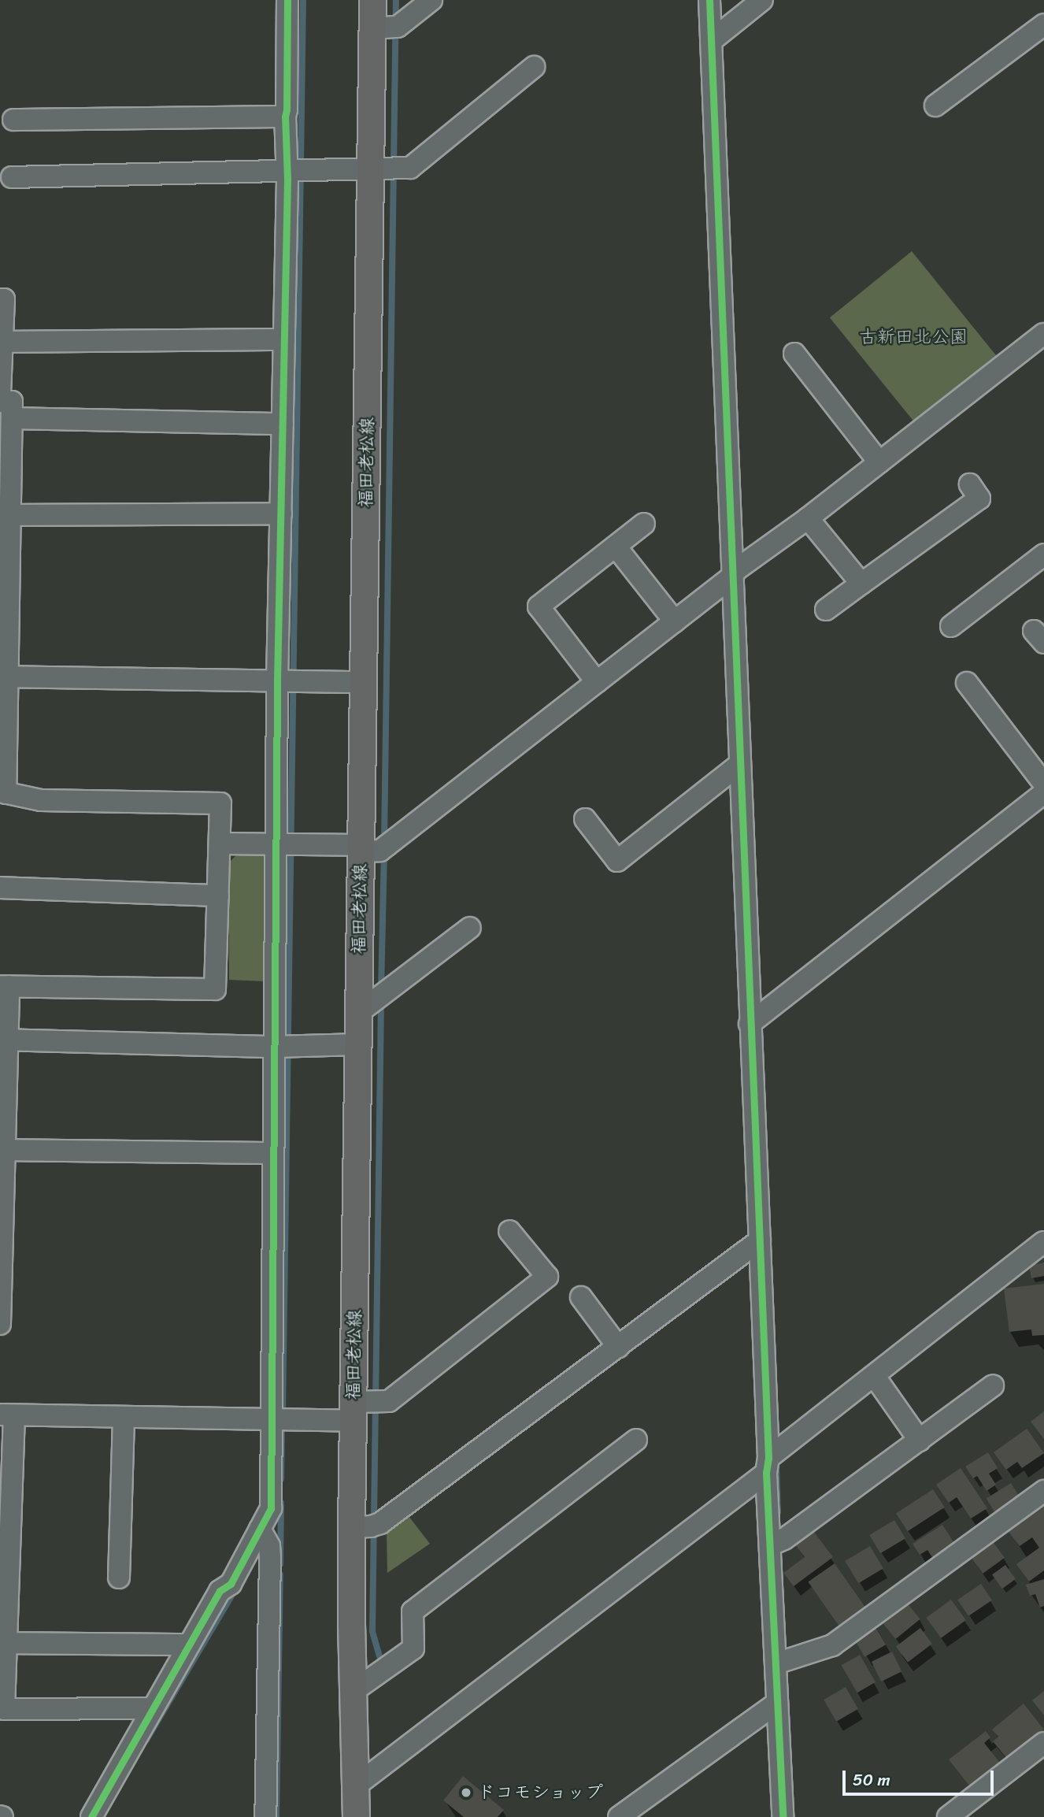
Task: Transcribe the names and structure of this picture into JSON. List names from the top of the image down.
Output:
{
  "streets": {
    "main road": ["福田老松線"]
  },
  "parks": ["古新田北公園"],
  "places": ["ドコモショップ"],
  "scale_bar": "50 m"
}
